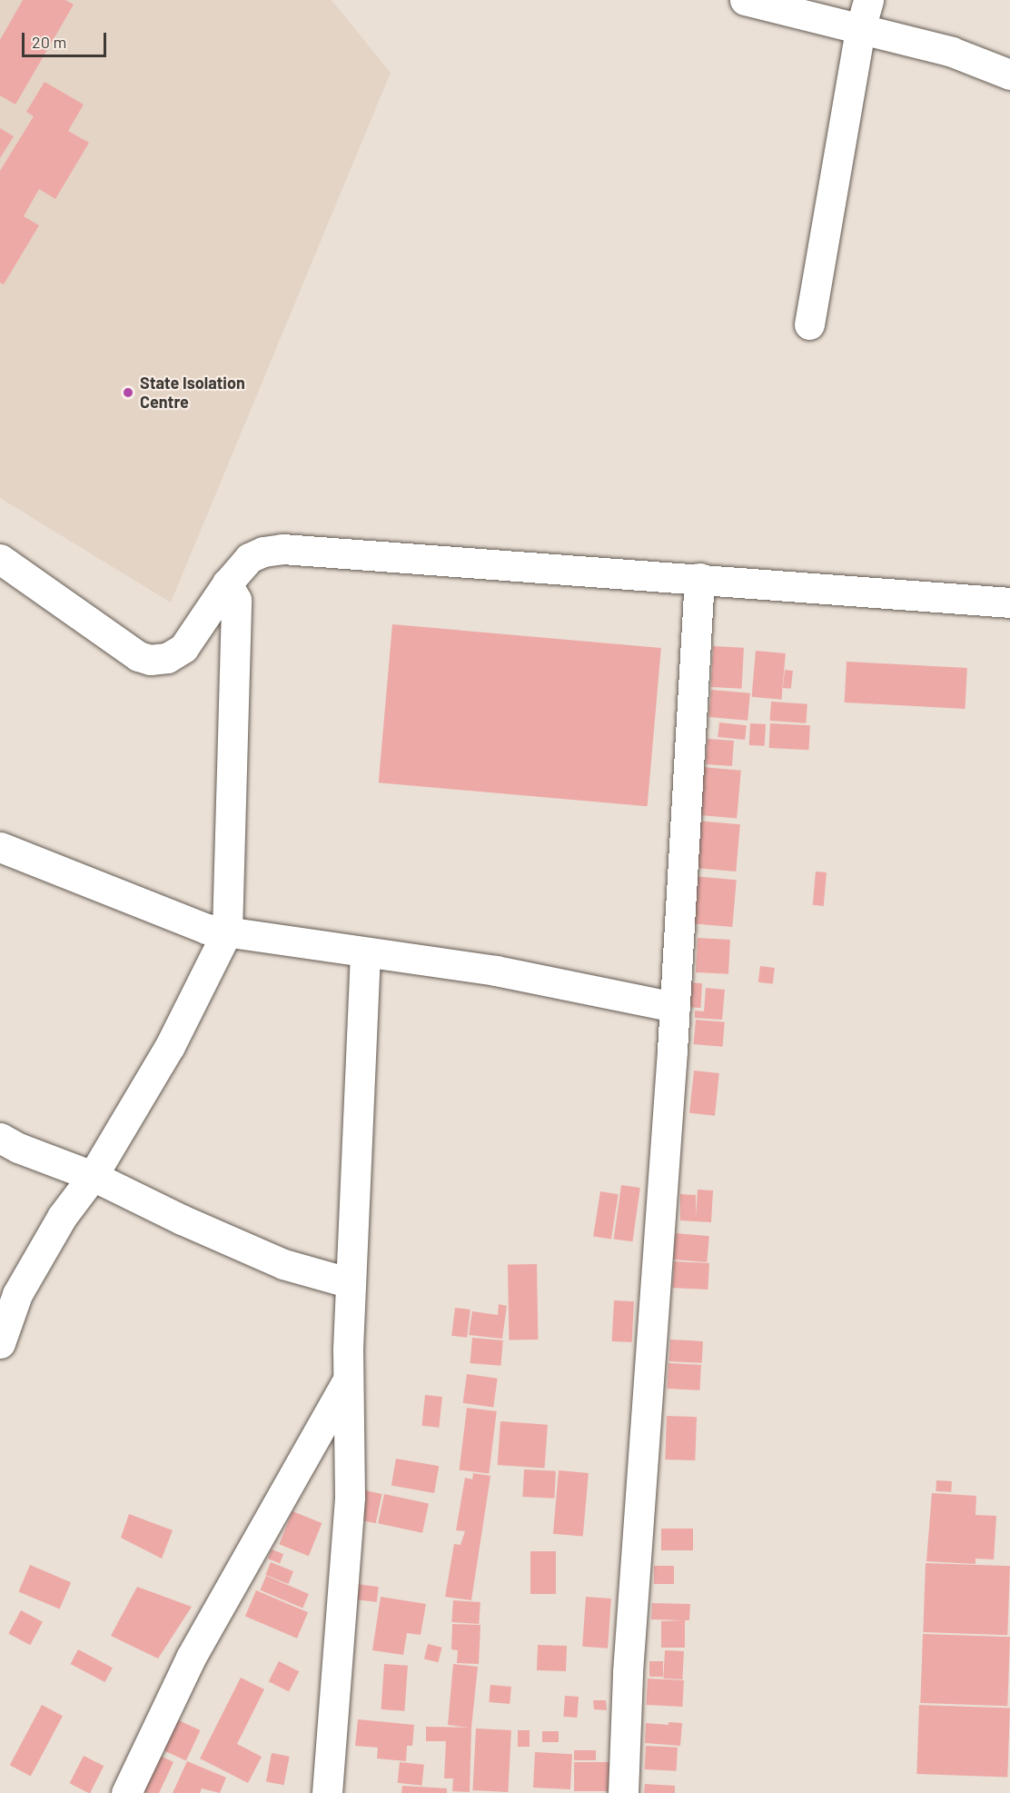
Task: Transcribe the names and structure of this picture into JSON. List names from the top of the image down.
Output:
{
  "places": ["State Isolation Centre"],
  "scale_bar": "20 m"
}
